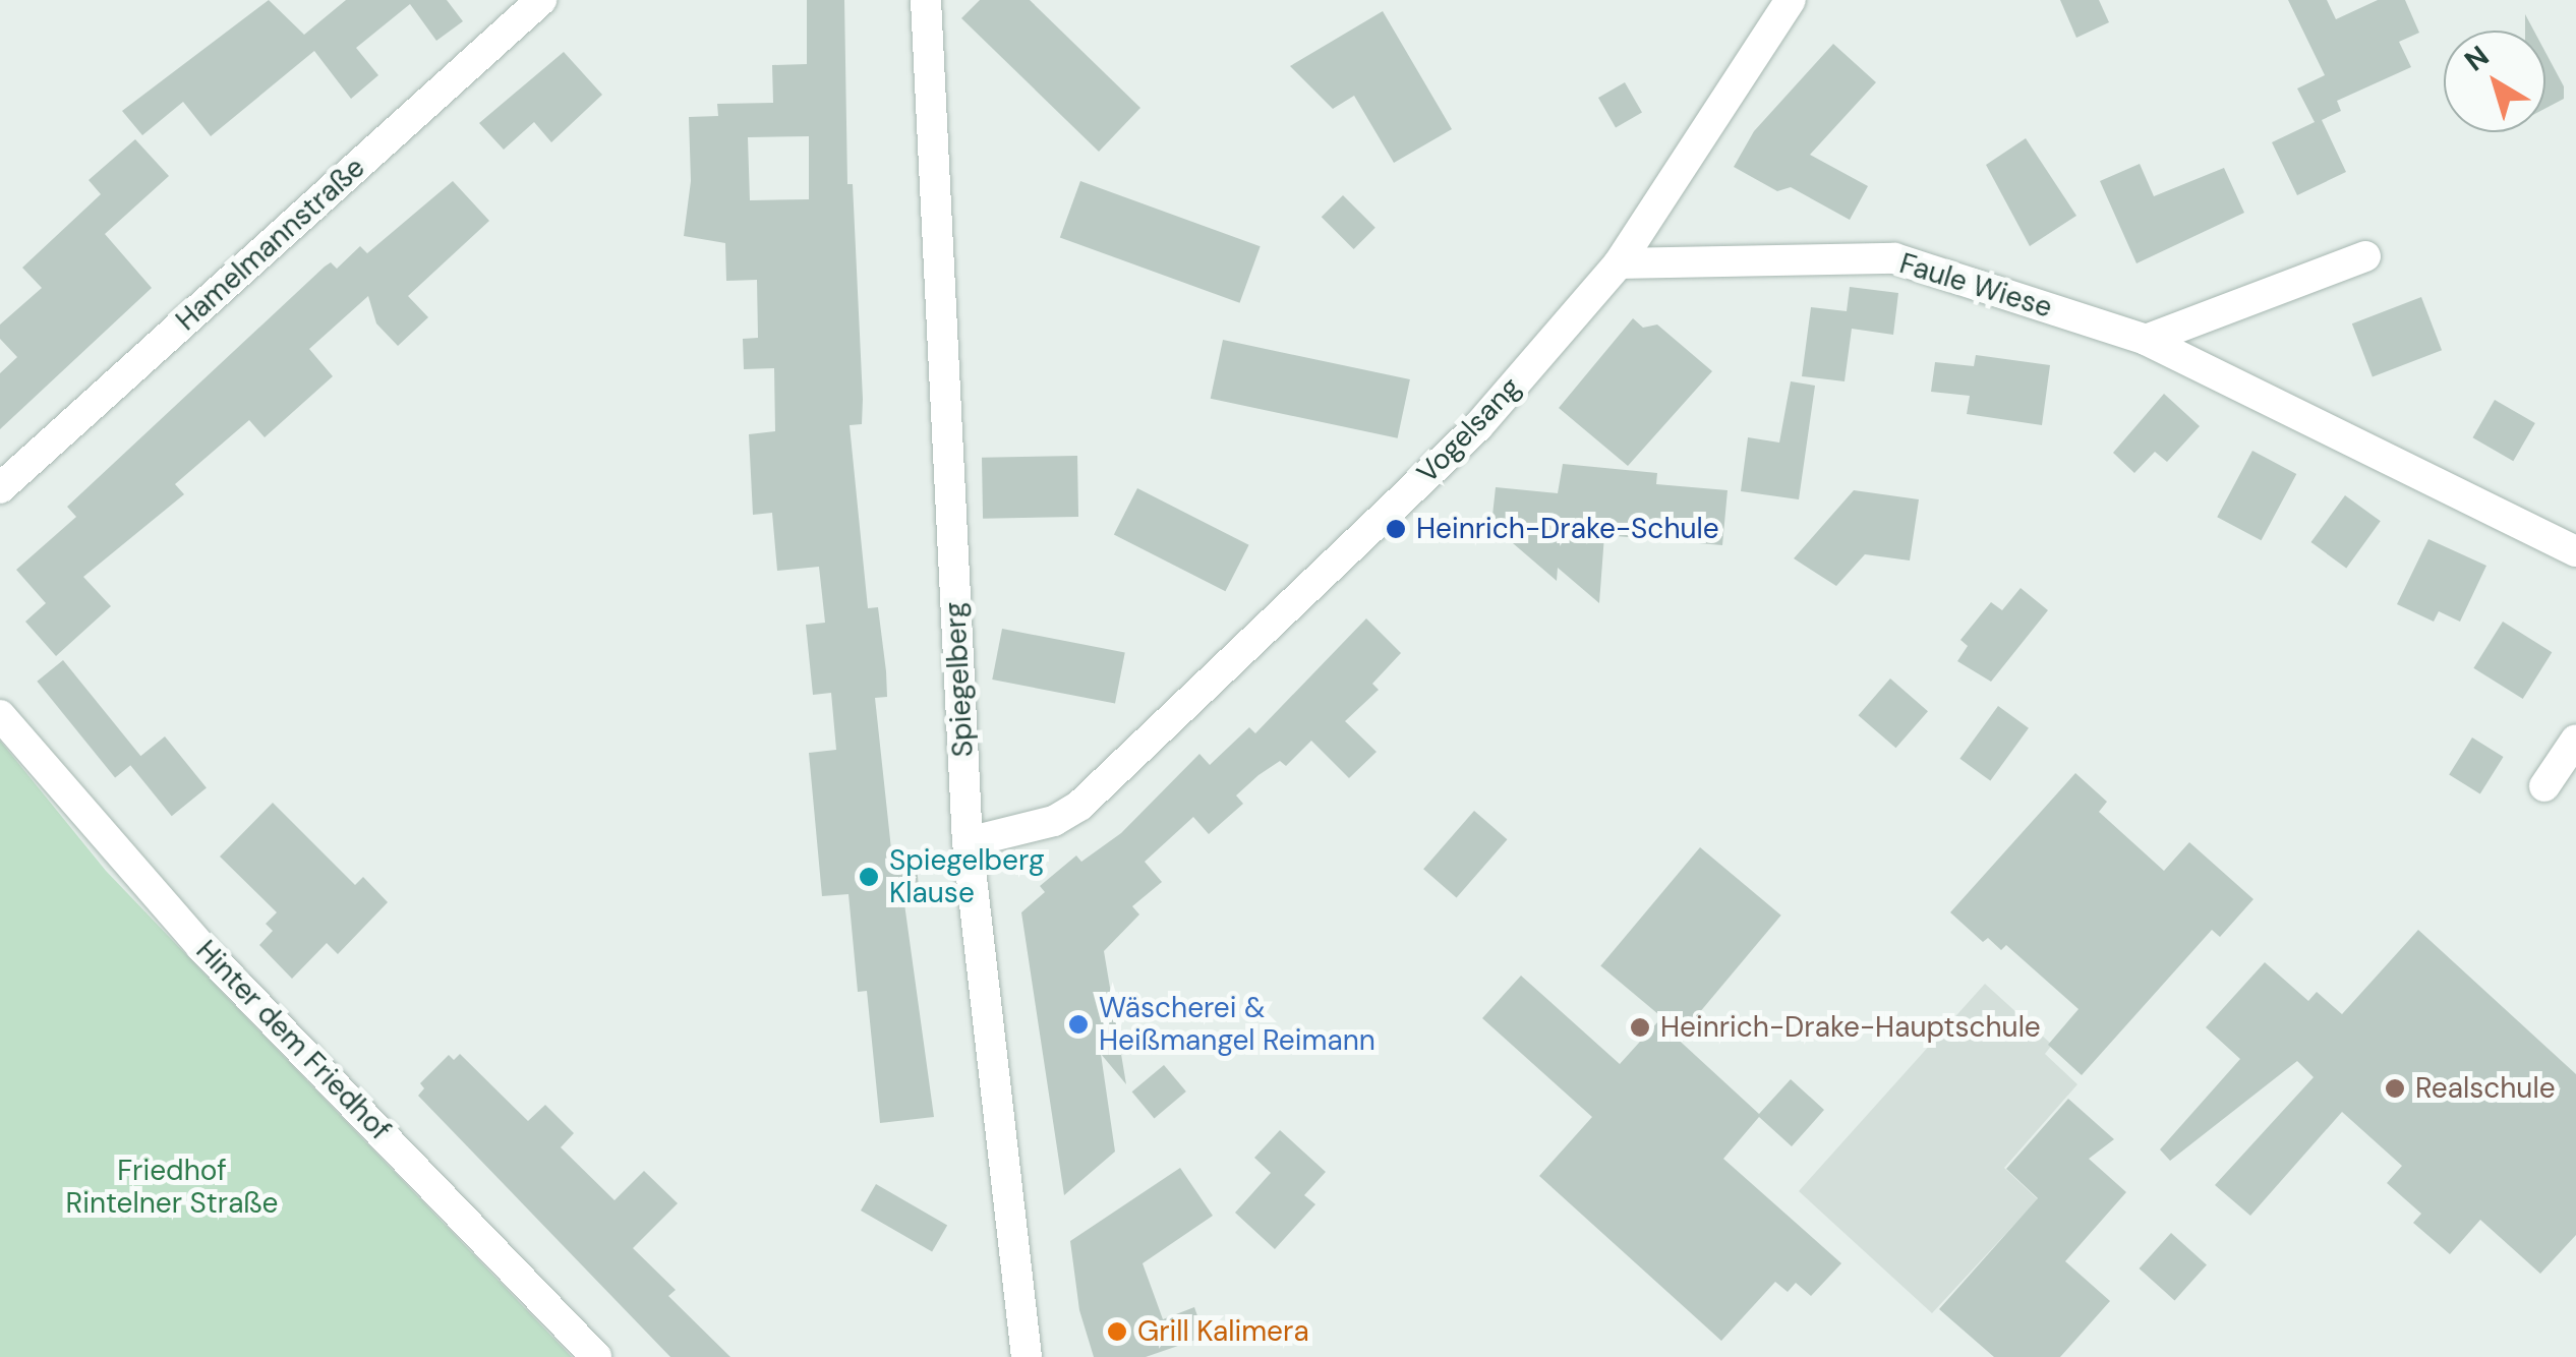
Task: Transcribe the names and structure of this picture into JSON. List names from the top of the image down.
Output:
{
  "streets": {
    "street": [
      "Hamelmannstraße",
      "Faule Wiese",
      "Vogelsang",
      "Spiegelberg",
      "Hinter dem Friedhof"
    ]
  },
  "crossings": [
    ["Faule Wiese", "Vogelsang"],
    ["Vogelsang", "Spiegelberg"]
  ],
  "parks": ["Friedhof Rintelner Straße"],
  "places": [
    "Heinrich-Drake-Schule",
    "Spiegelberg Klause",
    "Wäscherei & Heißmangel Reimann",
    "Heinrich-Drake-Hauptschule",
    "Realschule",
    "Grill Kalimera"
  ],
  "north": "top left"
}
